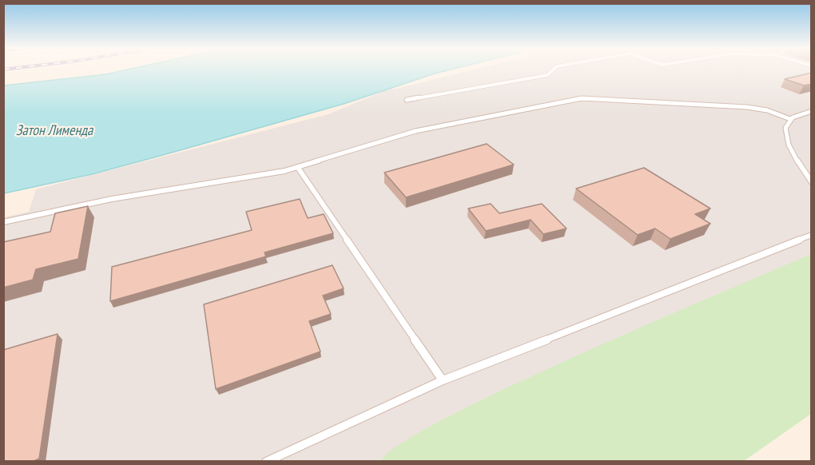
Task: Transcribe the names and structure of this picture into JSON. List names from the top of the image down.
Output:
{
  "water": ["Затон Лименда"]
}
